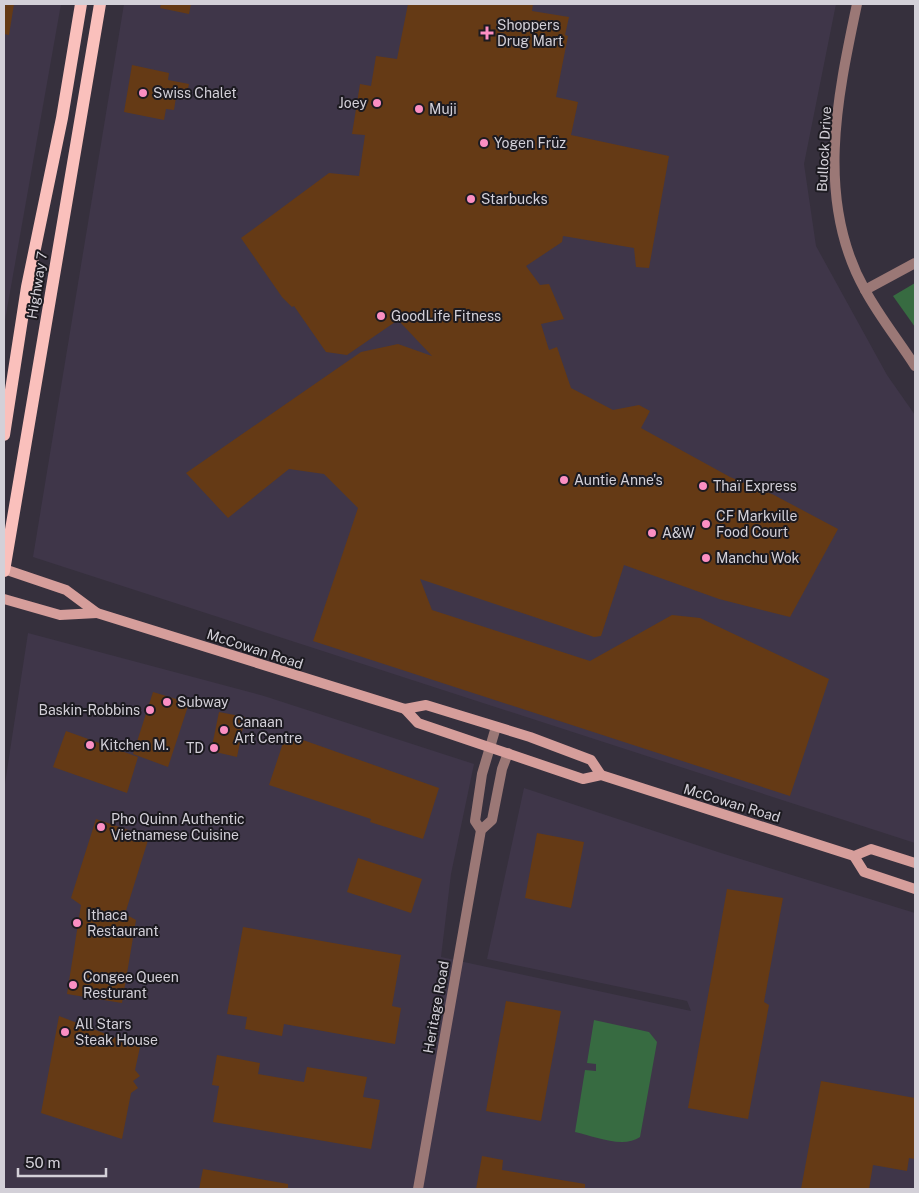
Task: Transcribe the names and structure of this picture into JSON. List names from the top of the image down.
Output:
{
  "streets": {
    "main road": ["Highway 7", "McCowan Road"],
    "street": ["Bullock Drive", "Heritage Road"]
  },
  "crossings": [
    ["Highway 7", "McCowan Road"],
    ["McCowan Road", "Heritage Road"]
  ],
  "places": {
    "health": ["Shoppers Drug Mart"],
    "other": [
      "Swiss Chalet",
      "Joey",
      "Muji",
      "Yogen Früz",
      "Starbucks",
      "GoodLife Fitness",
      "Auntie Anne's",
      "Thaï Express",
      "CF Markville Food Court",
      "A&W",
      "Manchu Wok",
      "Subway",
      "Baskin-Robbins",
      "Canaan Art Centre",
      "Kitchen M.",
      "TD",
      "Pho Quinn Authentic Vietnamese Cuisine",
      "Ithaca Restaurant",
      "Congee Queen Resturant",
      "All Stars Steak House"
    ]
  },
  "scale_bar": "50 m"
}
